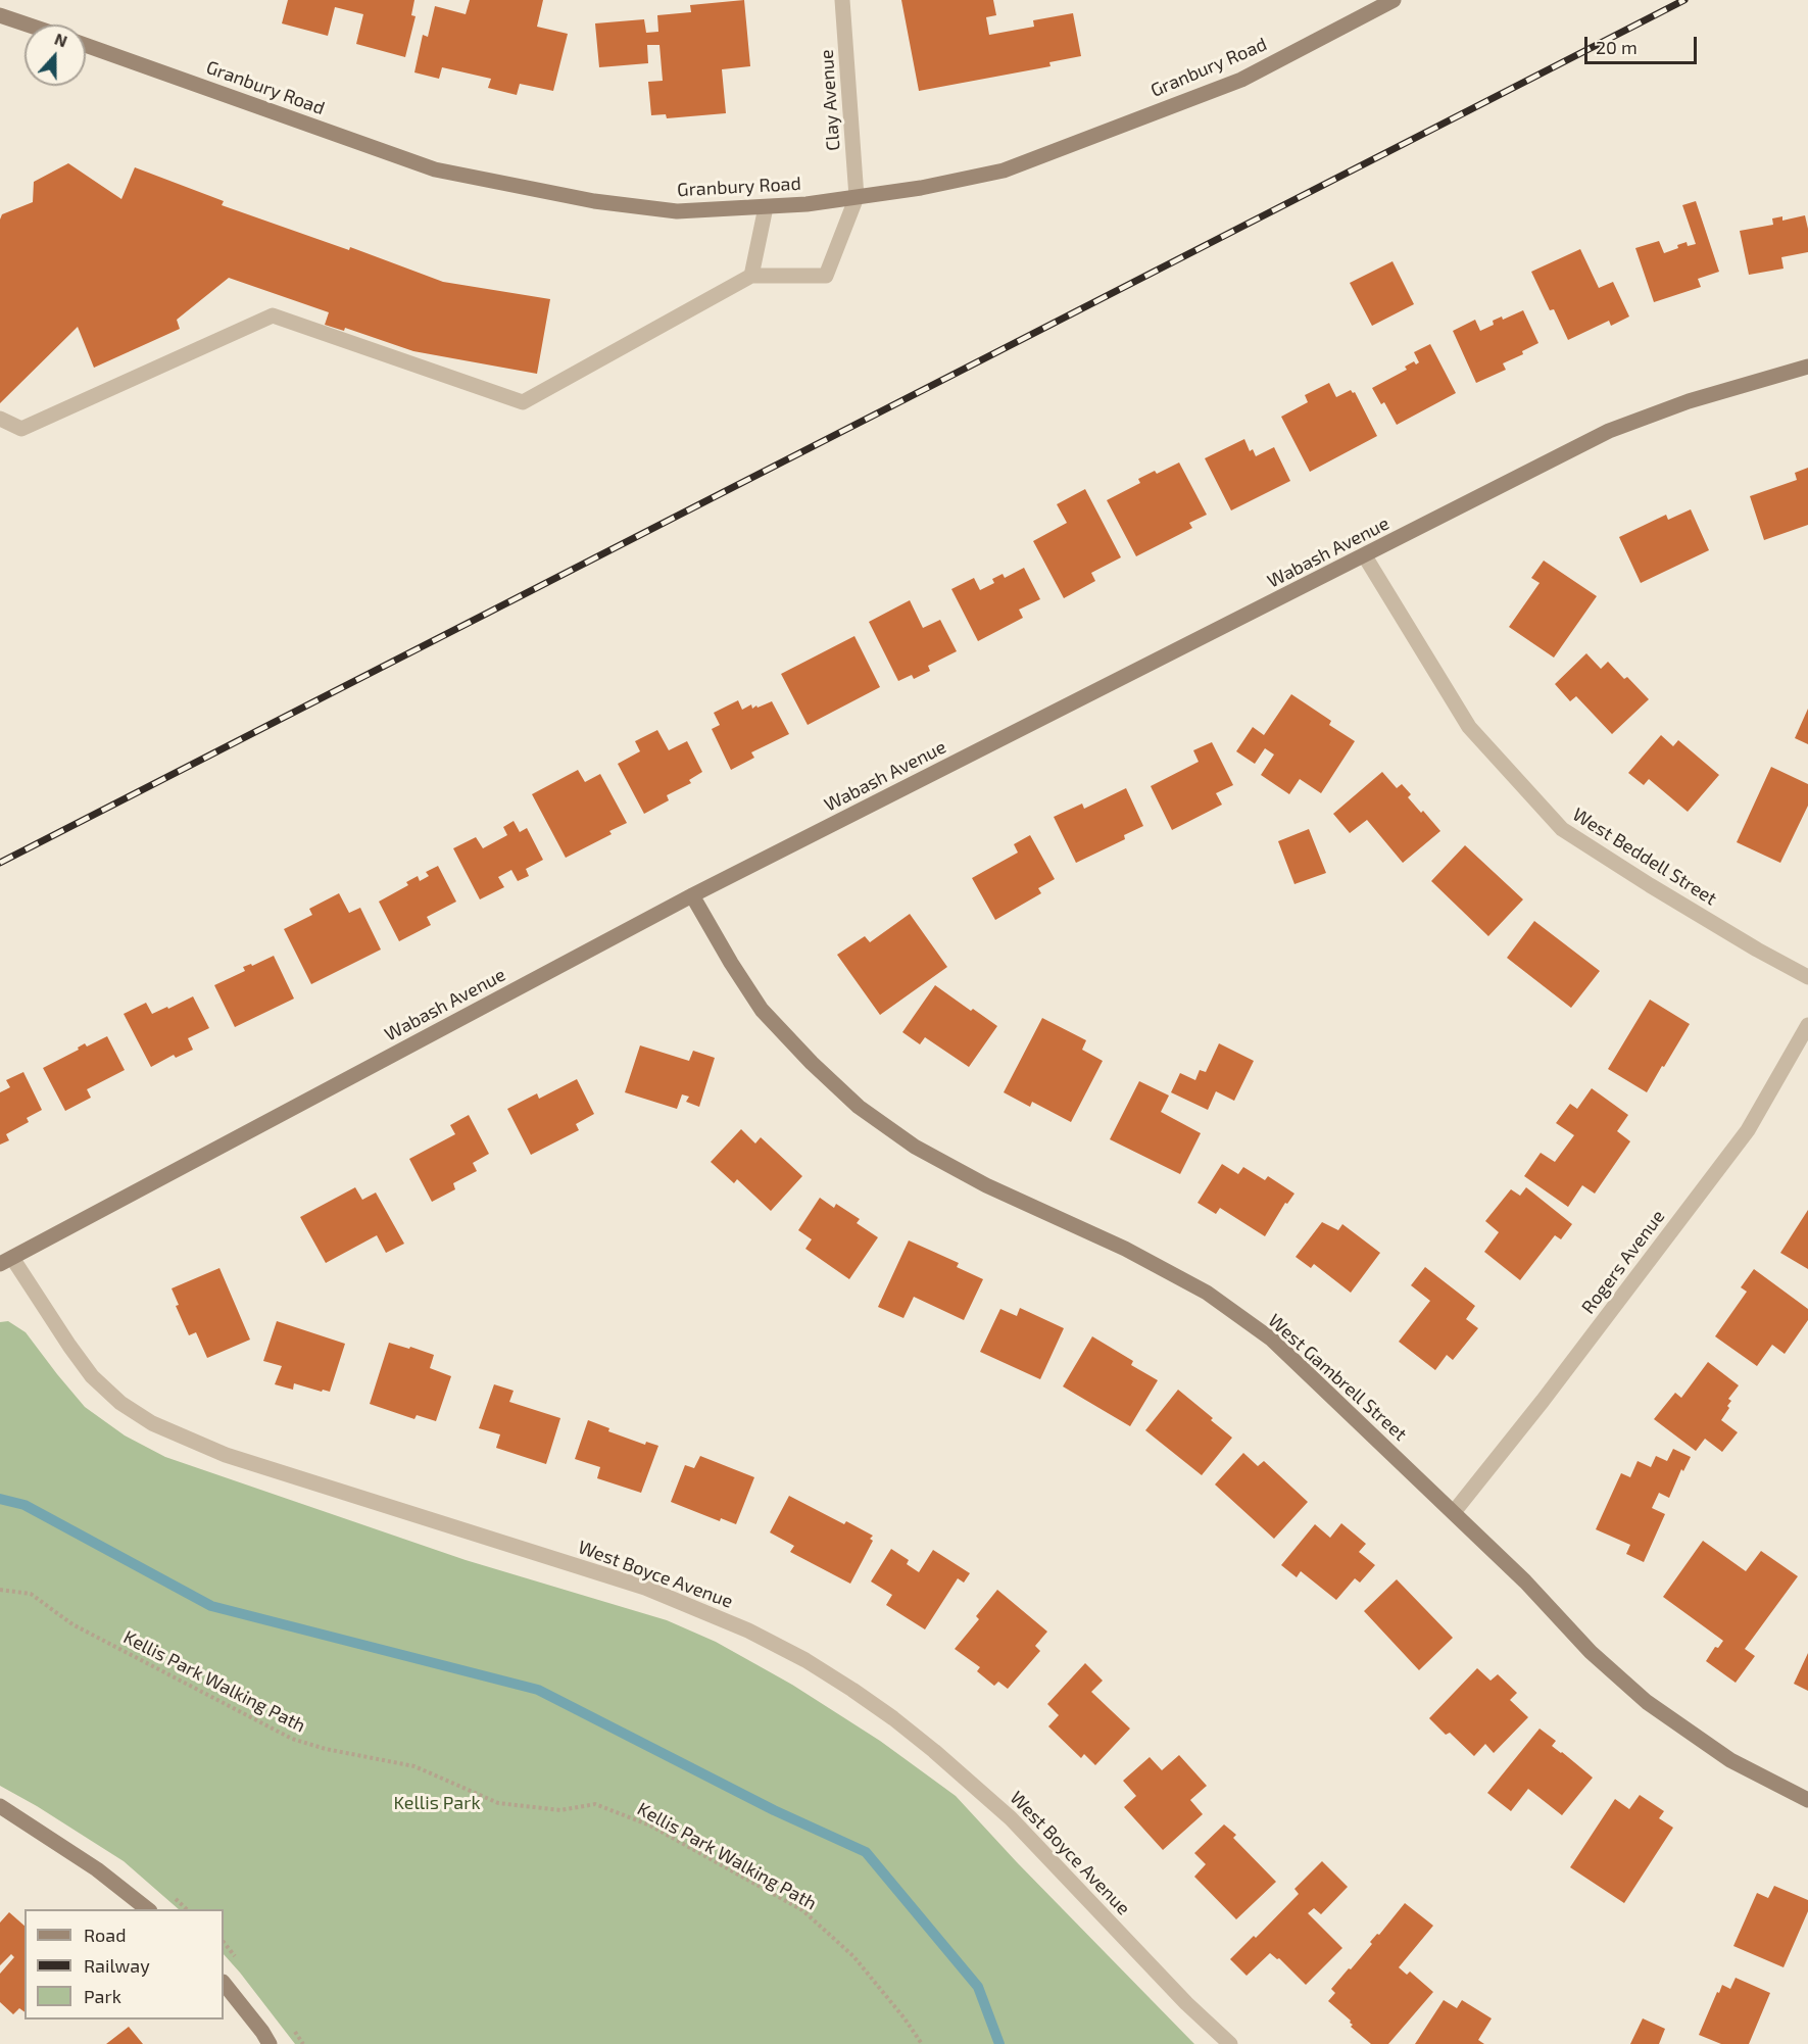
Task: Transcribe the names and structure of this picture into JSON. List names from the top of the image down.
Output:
{
  "streets": {
    "street": [
      "Granbury Road",
      "Clay Avenue",
      "Wabash Avenue",
      "West Beddell Street",
      "Rogers Avenue",
      "West Gambrell Street",
      "West Boyce Avenue"
    ],
    "path": ["Kellis Park Walking Path"]
  },
  "crossings": [
    ["Granbury Road", "Clay Avenue"],
    ["Wabash Avenue", "West Beddell Street"],
    ["Wabash Avenue", "West Gambrell Street"],
    ["Wabash Avenue", "West Boyce Avenue"],
    ["Rogers Avenue", "West Gambrell Street"]
  ],
  "parks": ["Kellis Park"],
  "legend": ["Road", "Railway", "Park"],
  "scale_bar": "20 m",
  "north": "top"
}
